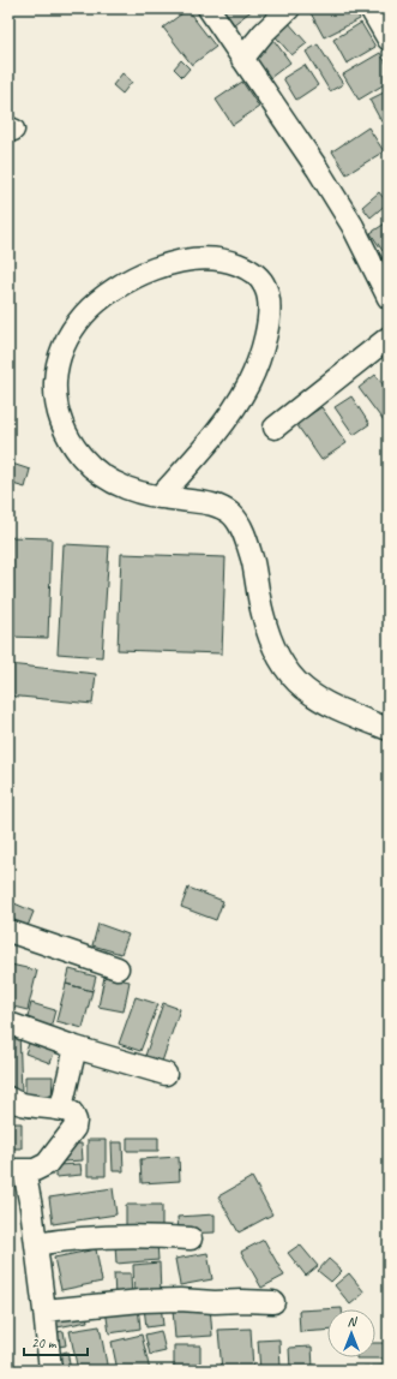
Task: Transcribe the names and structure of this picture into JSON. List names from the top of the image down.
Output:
{
  "scale_bar": "20 m",
  "north": "top"
}
